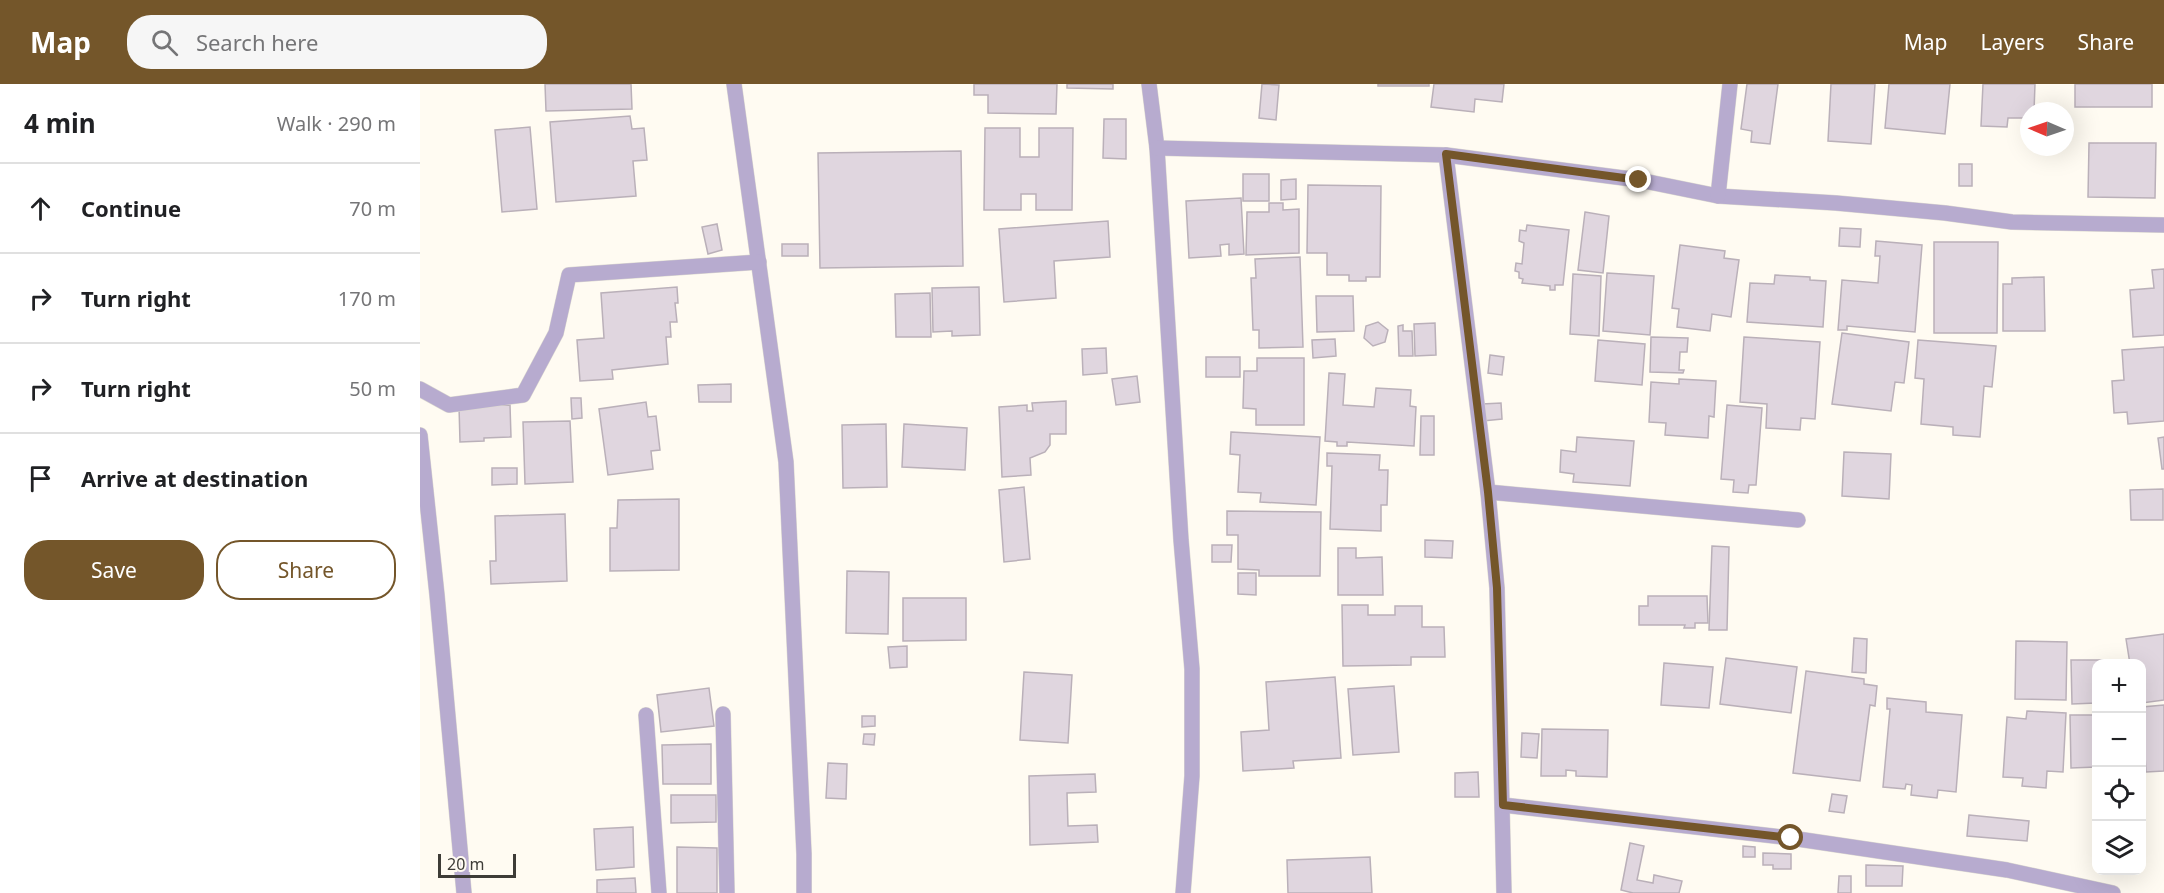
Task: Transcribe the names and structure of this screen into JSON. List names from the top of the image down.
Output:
{
  "scale_bar": "20 m",
  "north": "left",
  "page": {
    "header": "Map",
    "search": "Search here",
    "nav": ["Map", "Layers", "Share"],
    "heading": ["4 min", "Walk · 290 m"],
    "list": [
      ["Continue", "70 m"],
      ["Turn right", "170 m"],
      ["Turn right", "50 m"],
      "Arrive at destination"
    ],
    "buttons": ["Save", "Share"],
    "map_buttons": ["+", "−"],
    "scale": "20 m"
  }
}
